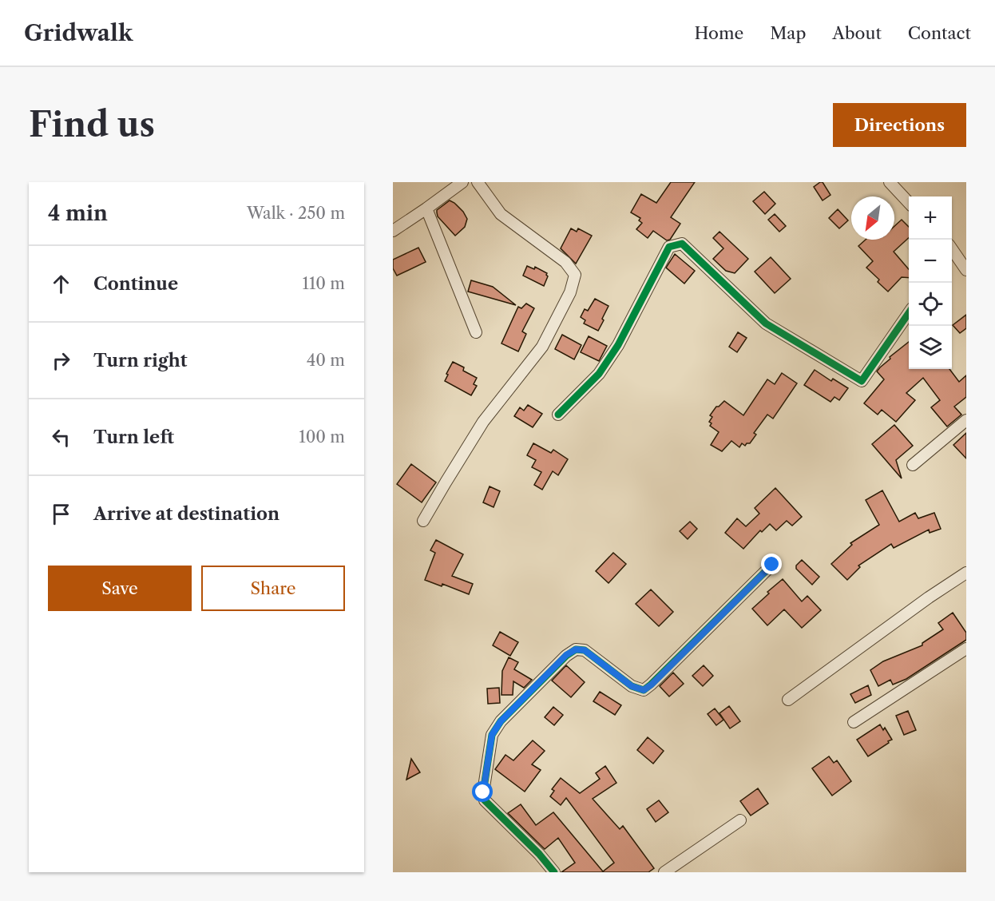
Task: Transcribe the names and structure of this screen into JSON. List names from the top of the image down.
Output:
{
  "north": "bottom left",
  "page": {
    "header": "Gridwalk",
    "nav": [
      "Home",
      "Map",
      "About",
      "Contact"
    ],
    "buttons": [
      "Directions",
      ["Save", "Share"]
    ],
    "title": "Find us",
    "heading": ["4 min", "Walk · 250 m"],
    "map_buttons": ["+", "−"],
    "list": [
      ["Continue", "110 m"],
      ["Turn right", "40 m"],
      ["Turn left", "100 m"],
      "Arrive at destination"
    ]
  }
}
